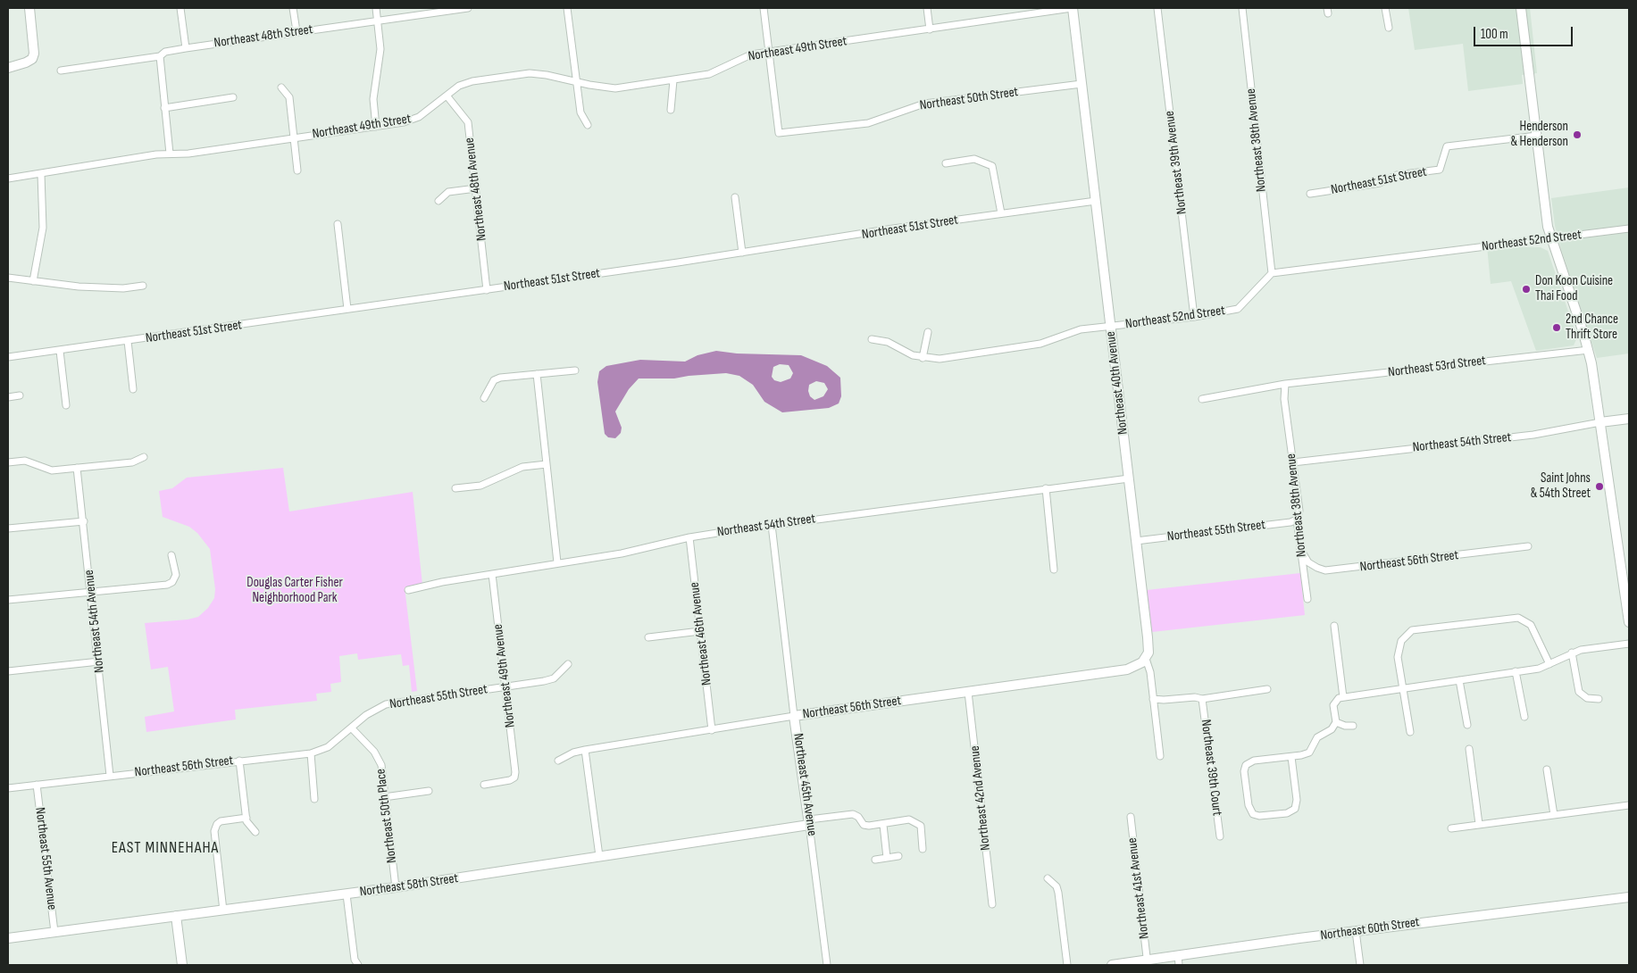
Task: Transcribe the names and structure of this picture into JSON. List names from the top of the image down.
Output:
{
  "streets": {
    "street": [
      "Northeast 48th Street",
      "Northeast 49th Street",
      "Northeast 50th Street",
      "Northeast 38th Avenue",
      "Northeast 39th Avenue",
      "Northeast 51st Street",
      "Northeast 48th Avenue",
      "Northeast 52nd Street",
      "Northeast 53rd Street",
      "Northeast 40th Avenue",
      "Northeast 54th Street",
      "Northeast 55th Street",
      "Northeast 56th Street",
      "Northeast 54th Avenue",
      "Northeast 46th Avenue",
      "Northeast 49th Avenue",
      "Northeast 39th Court",
      "Northeast 45th Avenue",
      "Northeast 42nd Avenue",
      "Northeast 50th Place",
      "Northeast 55th Avenue",
      "Northeast 58th Street",
      "Northeast 41st Avenue",
      "Northeast 60th Street"
    ]
  },
  "crossings": [
    ["Northeast 49th Street", "Northeast 50th Street"],
    ["Northeast 49th Street", "Northeast 48th Avenue"],
    ["Northeast 49th Street", "Northeast 40th Avenue"],
    ["Northeast 50th Street", "Northeast 40th Avenue"],
    ["Northeast 38th Avenue", "Northeast 52nd Street"],
    ["Northeast 38th Avenue", "Northeast 53rd Street"],
    ["Northeast 38th Avenue", "Northeast 54th Street"],
    ["Northeast 38th Avenue", "Northeast 55th Street"],
    ["Northeast 38th Avenue", "Northeast 56th Street"],
    ["Northeast 39th Avenue", "Northeast 52nd Street"],
    ["Northeast 51st Street", "Northeast 48th Avenue"],
    ["Northeast 51st Street", "Northeast 40th Avenue"],
    ["Northeast 52nd Street", "Northeast 40th Avenue"],
    ["Northeast 40th Avenue", "Northeast 54th Street"],
    ["Northeast 40th Avenue", "Northeast 55th Street"],
    ["Northeast 40th Avenue", "Northeast 56th Street"],
    ["Northeast 54th Street", "Northeast 46th Avenue"],
    ["Northeast 54th Street", "Northeast 49th Avenue"],
    ["Northeast 54th Street", "Northeast 45th Avenue"],
    ["Northeast 55th Street", "Northeast 56th Street"],
    ["Northeast 55th Street", "Northeast 49th Avenue"],
    ["Northeast 55th Street", "Northeast 50th Place"],
    ["Northeast 56th Street", "Northeast 54th Avenue"],
    ["Northeast 56th Street", "Northeast 46th Avenue"],
    ["Northeast 56th Street", "Northeast 45th Avenue"],
    ["Northeast 56th Street", "Northeast 42nd Avenue"],
    ["Northeast 56th Street", "Northeast 50th Place"],
    ["Northeast 56th Street", "Northeast 55th Avenue"],
    ["Northeast 45th Avenue", "Northeast 58th Street"],
    ["Northeast 50th Place", "Northeast 58th Street"],
    ["Northeast 55th Avenue", "Northeast 58th Street"],
    ["Northeast 41st Avenue", "Northeast 60th Street"]
  ],
  "districts": ["EAST MINNEHAHA"],
  "parks": ["Douglas Carter Fisher Neighborhood Park"],
  "places": [
    "Henderson & Henderson",
    "Don Koon Cuisine Thai Food",
    "2nd Chance Thrift Store",
    "Saint Johns & 54th Street"
  ],
  "scale_bar": "100 m"
}
